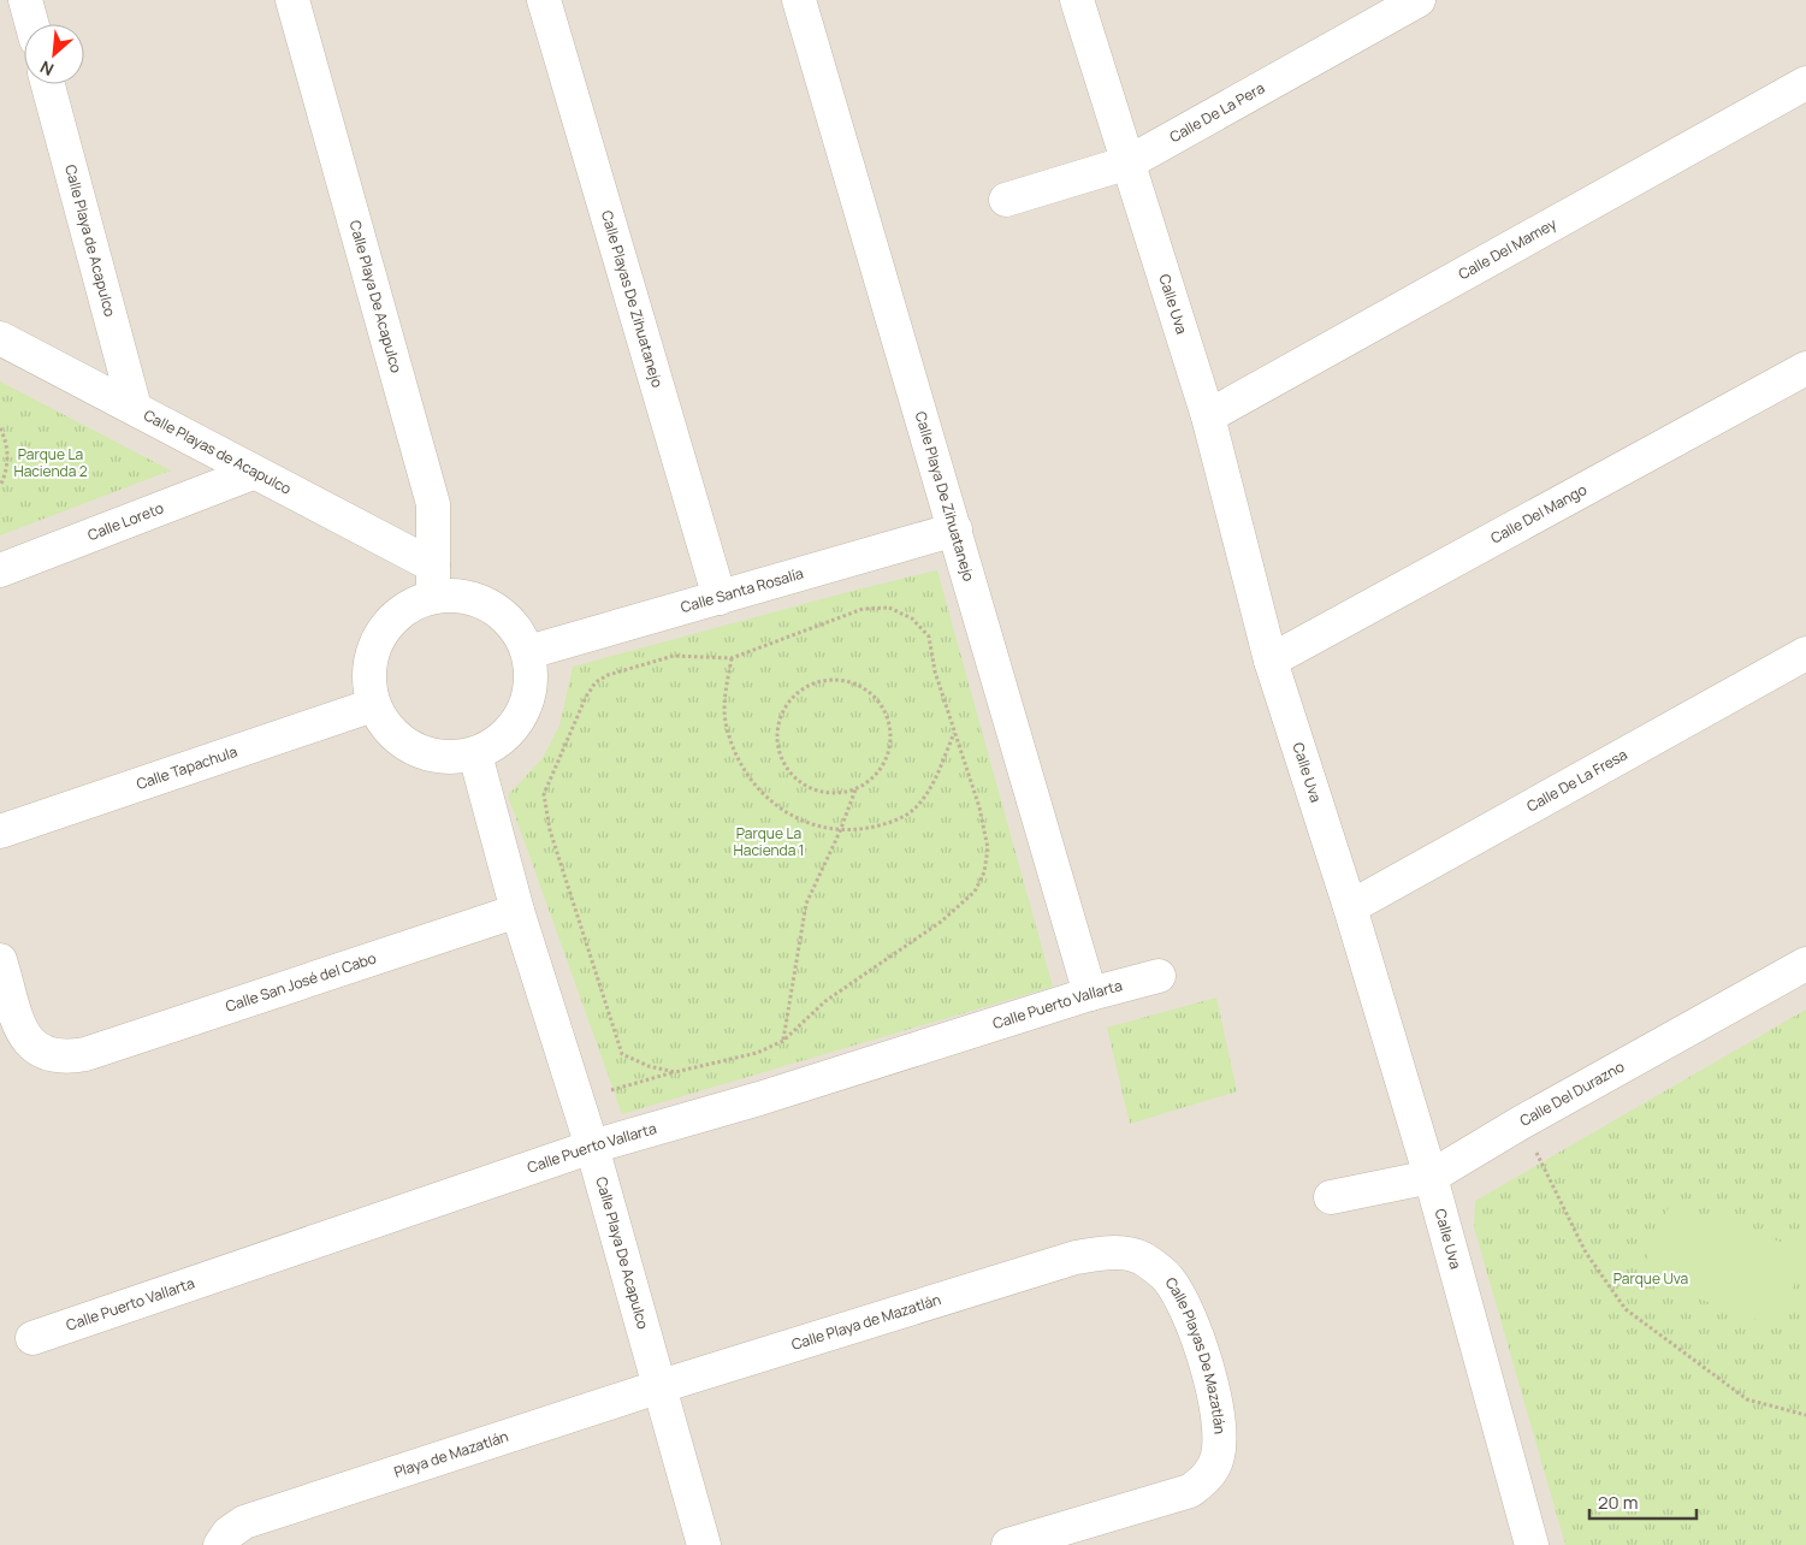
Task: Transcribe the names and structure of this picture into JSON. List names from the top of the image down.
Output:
{
  "streets": {
    "street": [
      "Calle De La Pera",
      "Calle Playa de Acapulco",
      "Calle Del Mamey",
      "Calle Playa De Acapulco",
      "Calle Playas De Zihuatanejo",
      "Calle Uva",
      "Calle Playas de Acapulco",
      "Calle Playa De Zihuatanejo",
      "Calle Del Mango",
      "Calle Loreto",
      "Calle Santa Rosalía",
      "Calle Tapachula",
      "Calle De La Fresa",
      "Calle San José del Cabo",
      "Calle Puerto Vallarta",
      "Calle Del Durazno",
      "Calle Playa de Mazatlán",
      "Calle Playas De Mazatlán",
      "Playa de Mazatlán"
    ]
  },
  "crossings": [
    ["Calle De La Pera", "Calle Uva"],
    ["Calle Playa de Acapulco", "Calle Playas de Acapulco"],
    ["Calle Del Mamey", "Calle Uva"],
    ["Calle Playa De Acapulco", "Calle Playas de Acapulco"],
    ["Calle Playa De Acapulco", "Calle Santa Rosalía"],
    ["Calle Playa De Acapulco", "Calle Tapachula"],
    ["Calle Playa De Acapulco", "Calle San José del Cabo"],
    ["Calle Playa De Acapulco", "Calle Puerto Vallarta"],
    ["Calle Playa De Acapulco", "Calle Playa de Mazatlán"],
    ["Calle Playa De Acapulco", "Playa de Mazatlán"],
    ["Calle Playas De Zihuatanejo", "Calle Santa Rosalía"],
    ["Calle Uva", "Calle Del Mango"],
    ["Calle Uva", "Calle De La Fresa"],
    ["Calle Uva", "Calle Del Durazno"],
    ["Calle Playas de Acapulco", "Calle Loreto"],
    ["Calle Playas de Acapulco", "Calle Santa Rosalía"],
    ["Calle Playas de Acapulco", "Calle Tapachula"],
    ["Calle Playa De Zihuatanejo", "Calle Santa Rosalía"],
    ["Calle Playa De Zihuatanejo", "Calle Puerto Vallarta"],
    ["Calle Santa Rosalía", "Calle Tapachula"],
    ["Calle Playa de Mazatlán", "Calle Playas De Mazatlán"],
    ["Calle Playa de Mazatlán", "Playa de Mazatlán"]
  ],
  "parks": ["Parque La Hacienda 2", "Parque La Hacienda 1", "Parque Uva"],
  "scale_bar": "20 m",
  "north": "bottom left"
}
